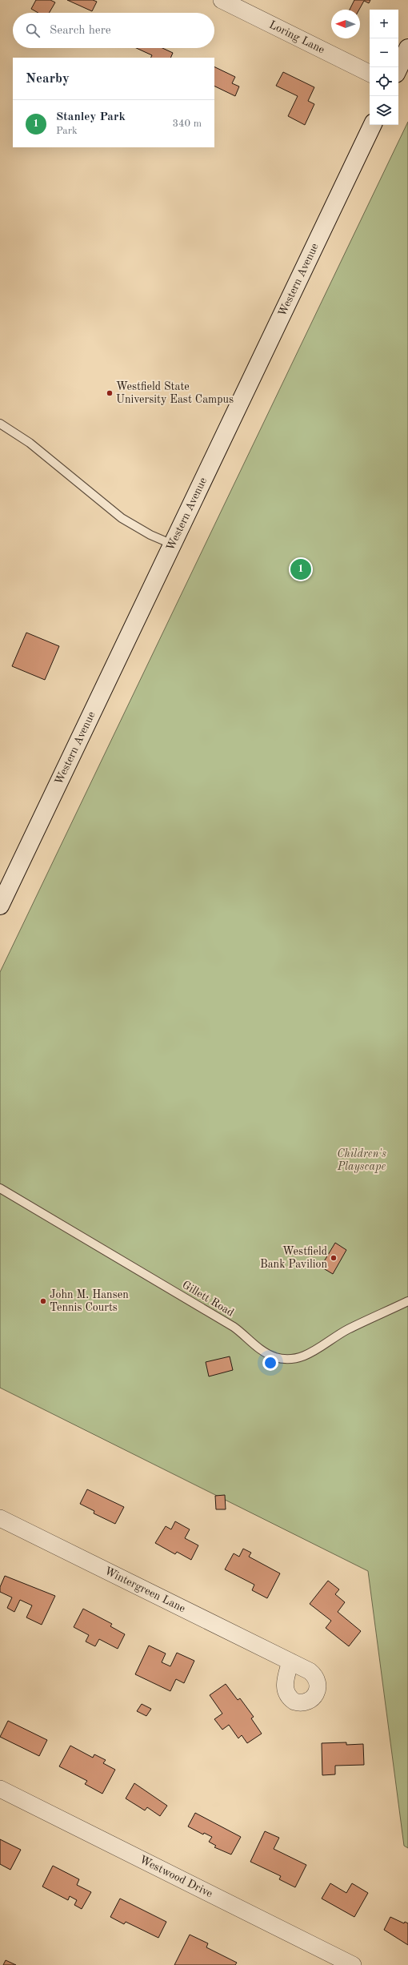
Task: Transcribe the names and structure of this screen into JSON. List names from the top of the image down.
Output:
{
  "streets": {
    "main road": ["Western Avenue"],
    "street": ["Loring Lane", "Wintergreen Lane", "Westwood Drive"],
    "lane": ["Gillett Road"]
  },
  "parks": ["Children's Playscape"],
  "places": ["Westfield State University East Campus", "Westfield Bank Pavilion", "John M. Hansen Tennis Courts"],
  "north": "left",
  "page": {
    "map_buttons": ["+", "−"],
    "search": "Search here",
    "heading": "Nearby",
    "list": [
      {
        "mark": "1",
        "name": "Stanley Park",
        "note": "Park",
        "value": "340 m"
      }
    ],
    "pins": "1"
  }
}
